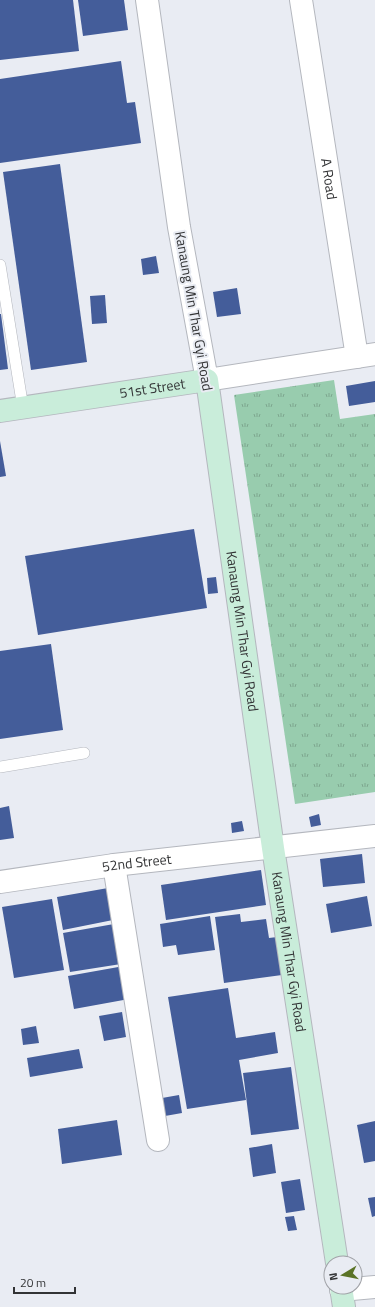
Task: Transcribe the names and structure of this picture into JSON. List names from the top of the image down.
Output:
{
  "streets": {
    "street": [
      "A Road",
      "Kanaung Min Thar Gyi Road",
      "51st Street",
      "52nd Street"
    ]
  },
  "crossings": [
    ["A Road", "51st Street"],
    ["Kanaung Min Thar Gyi Road", "51st Street"],
    ["Kanaung Min Thar Gyi Road", "52nd Street"]
  ],
  "scale_bar": "20 m",
  "north": "left"
}
